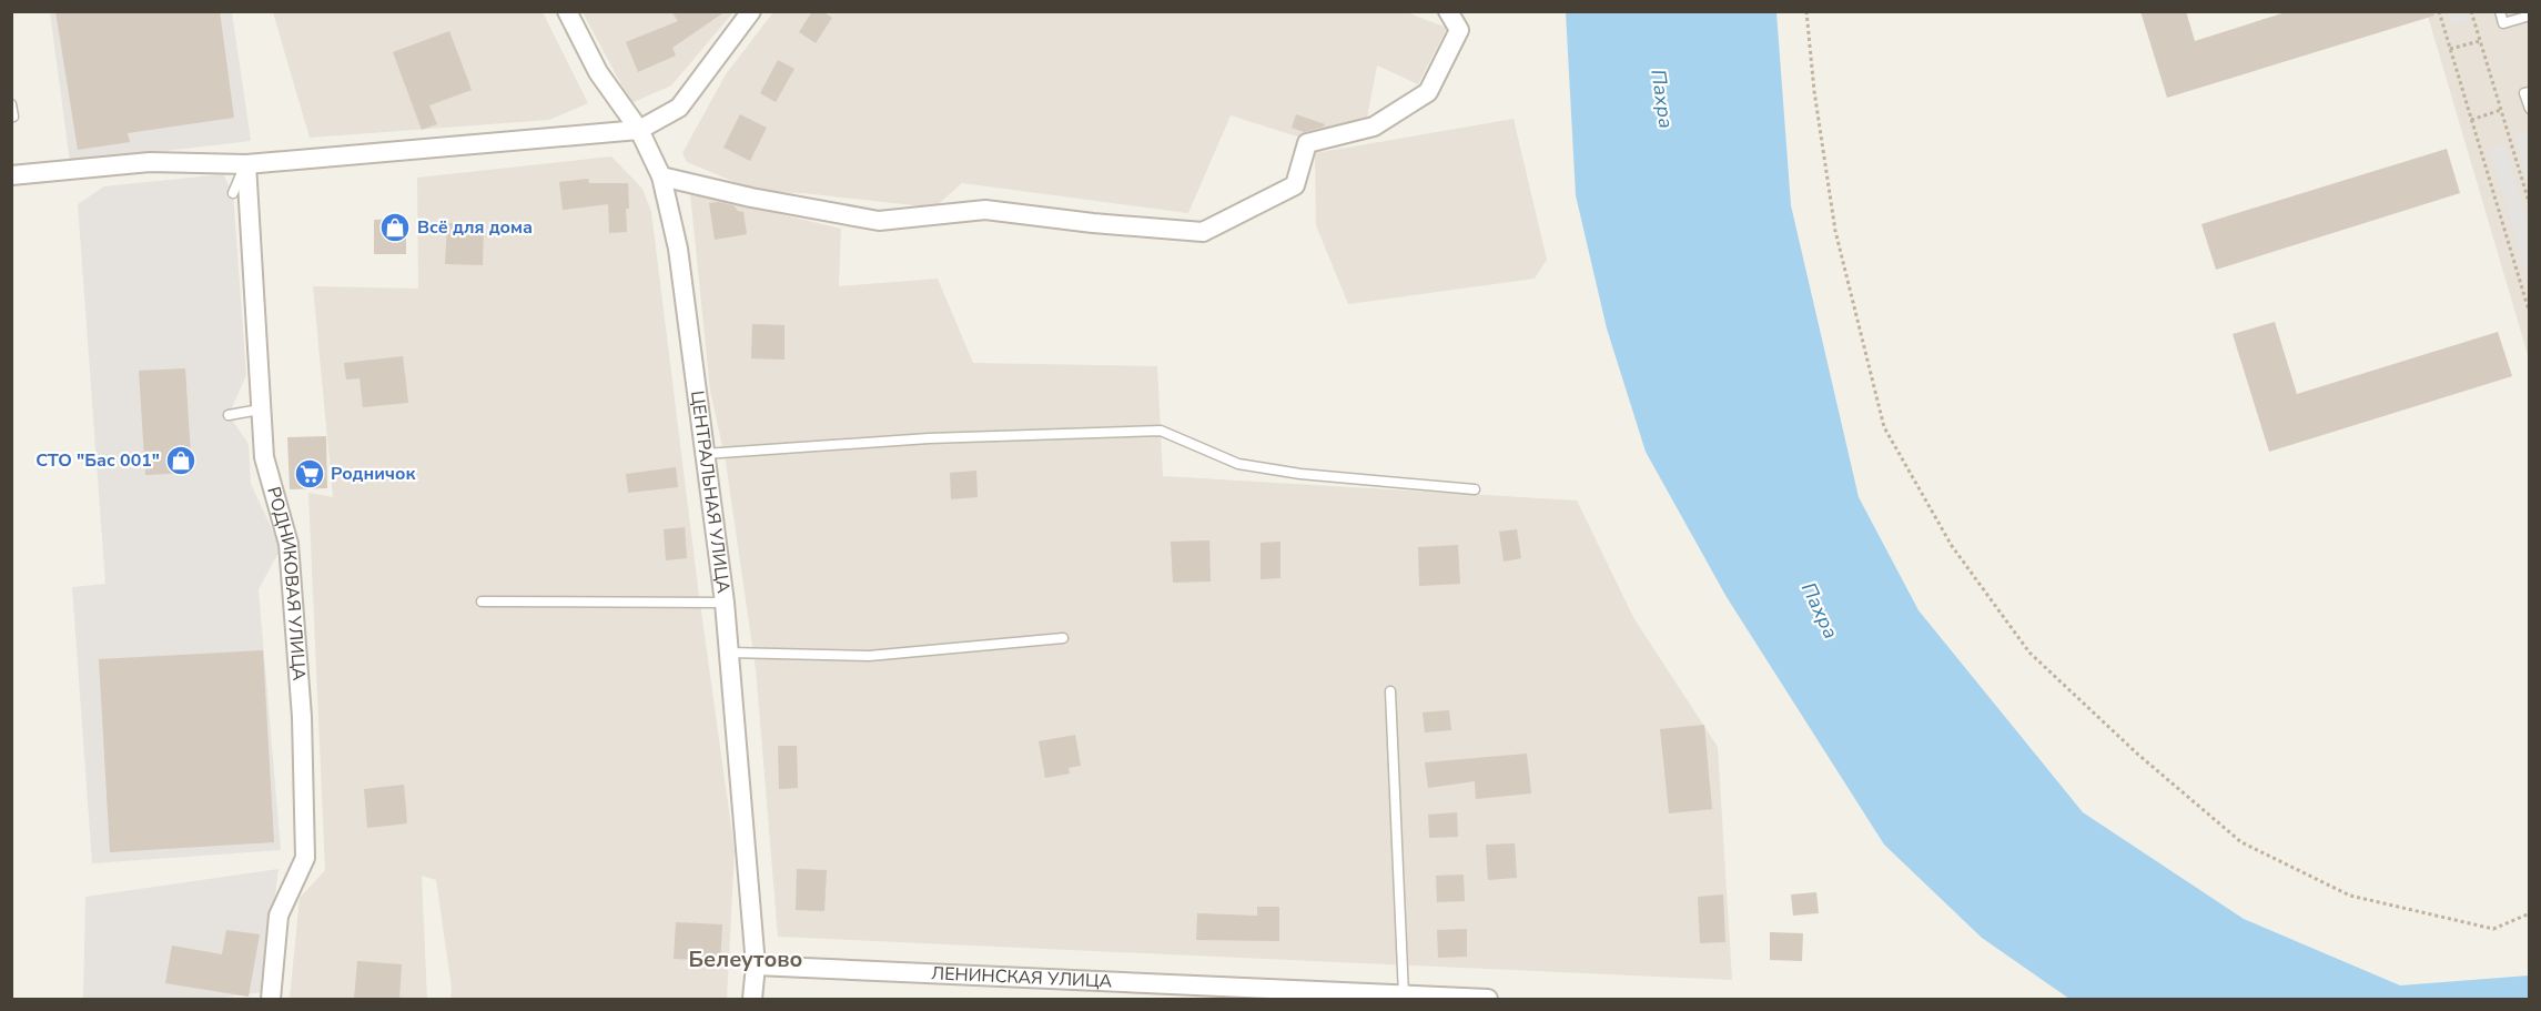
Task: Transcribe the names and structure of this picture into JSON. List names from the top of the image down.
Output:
{
  "streets": {
    "street": ["ЦЕНТРАЛЬНАЯ УЛИЦА", "РОДНИКОВАЯ УЛИЦА", "ЛЕНИНСКАЯ УЛИЦА"]
  },
  "crossings": [
    ["ЦЕНТРАЛЬНАЯ УЛИЦА", "ЛЕНИНСКАЯ УЛИЦА"]
  ],
  "districts": ["Белеутово"],
  "water": ["Пахра"],
  "places": {
    "shop": ["Всё для дома", "СТО \"Бас 001\""],
    "supermarket": ["Родничок"]
  }
}
